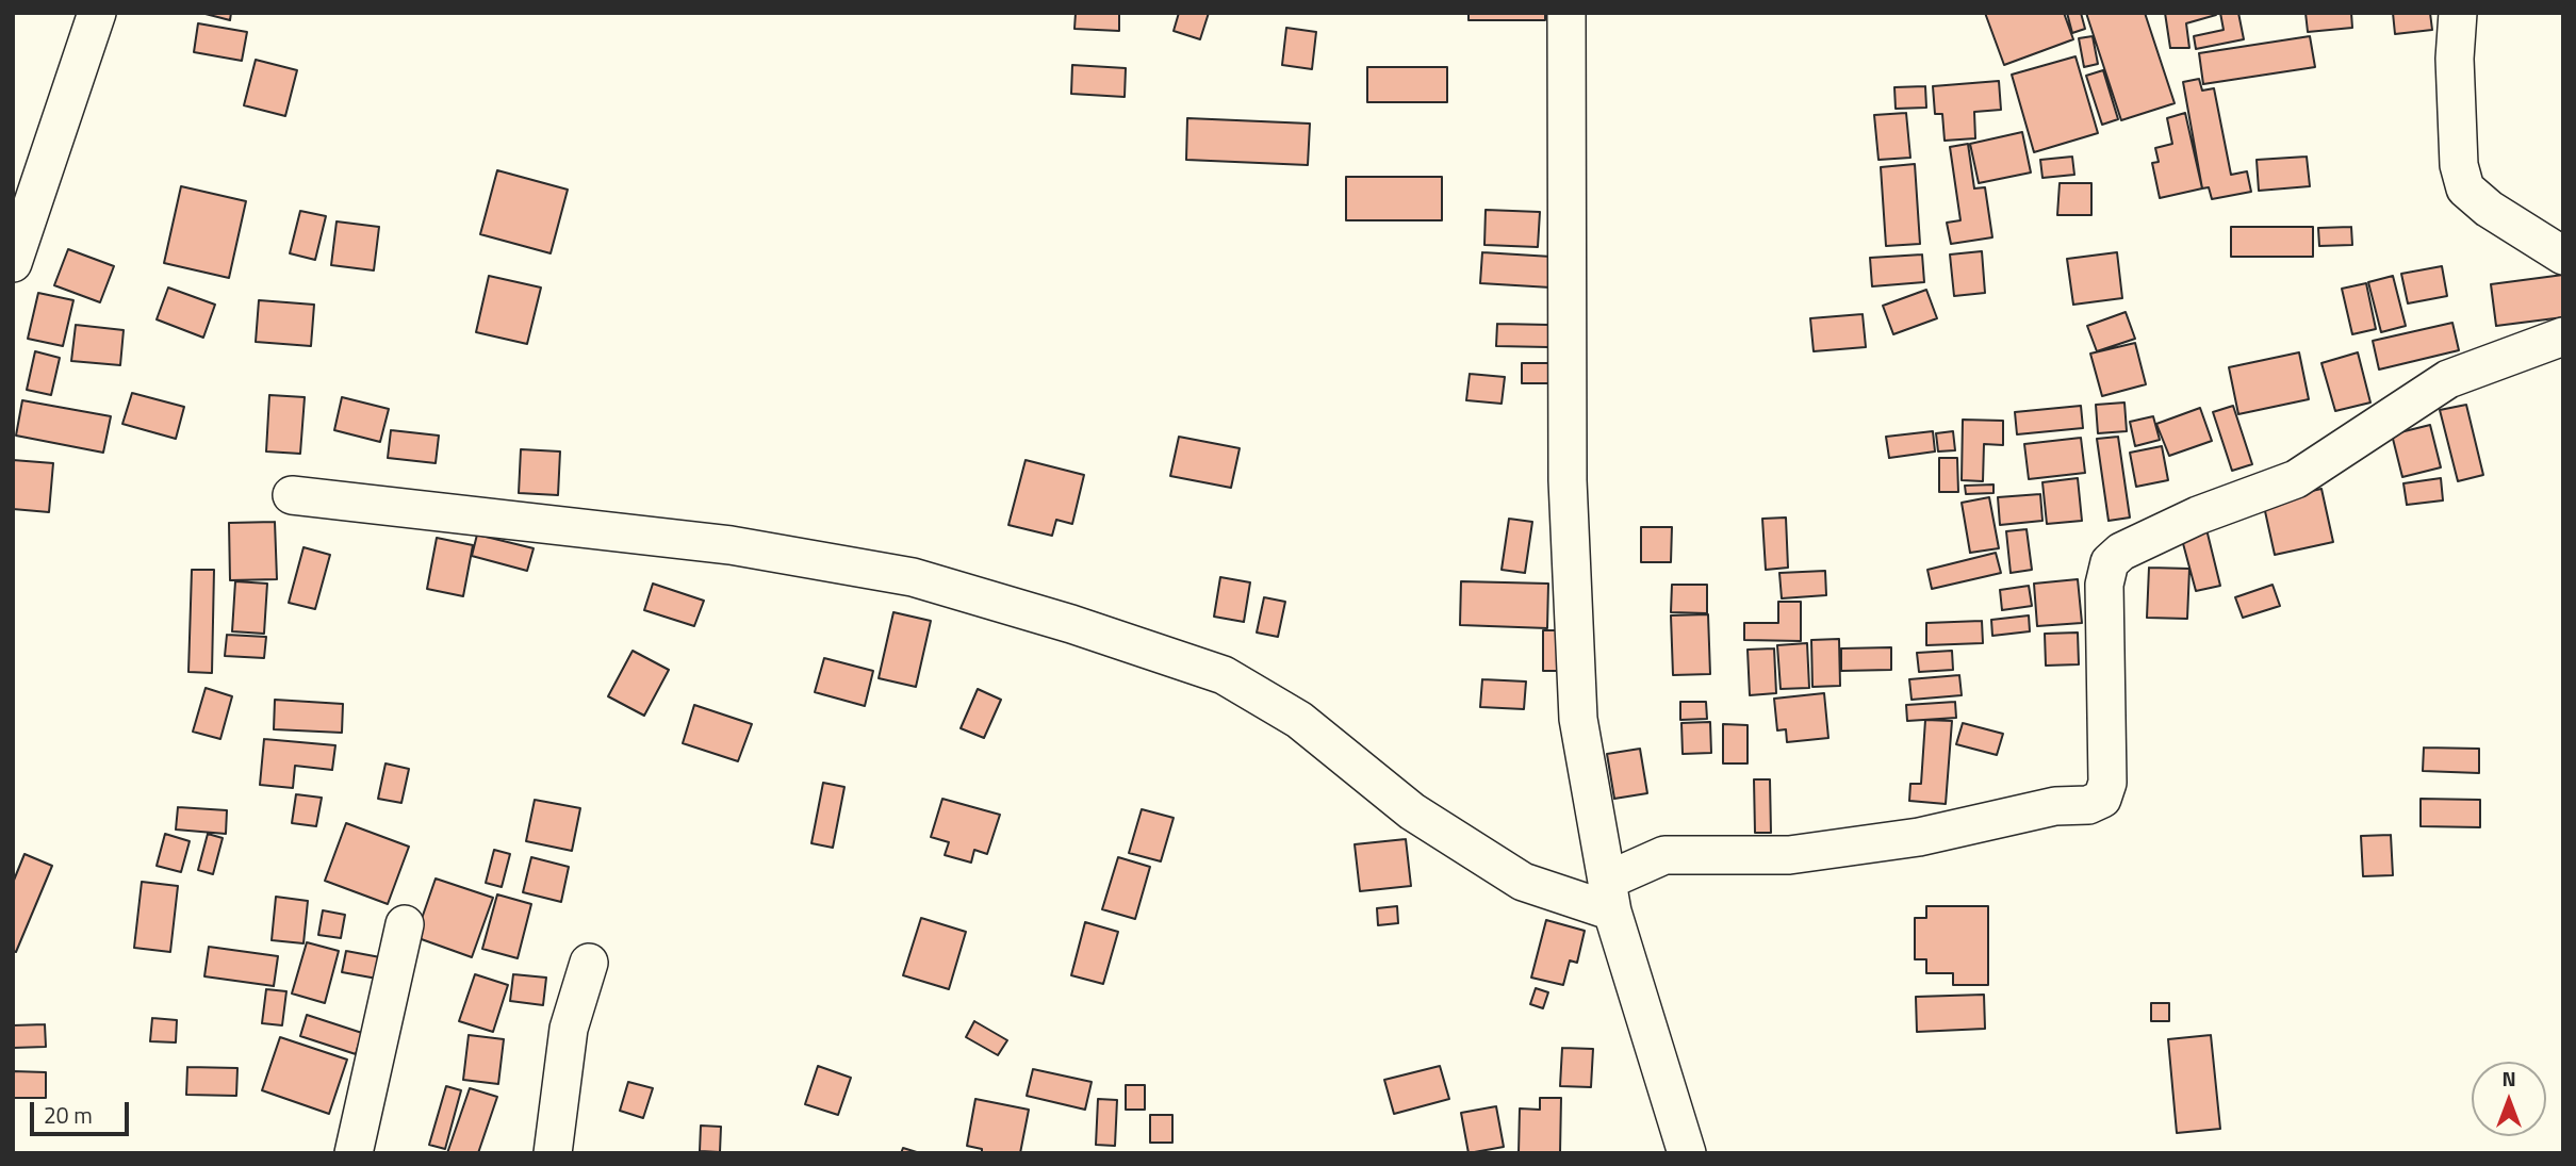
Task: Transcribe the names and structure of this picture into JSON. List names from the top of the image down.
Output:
{
  "scale_bar": "20 m",
  "north": "top"
}
